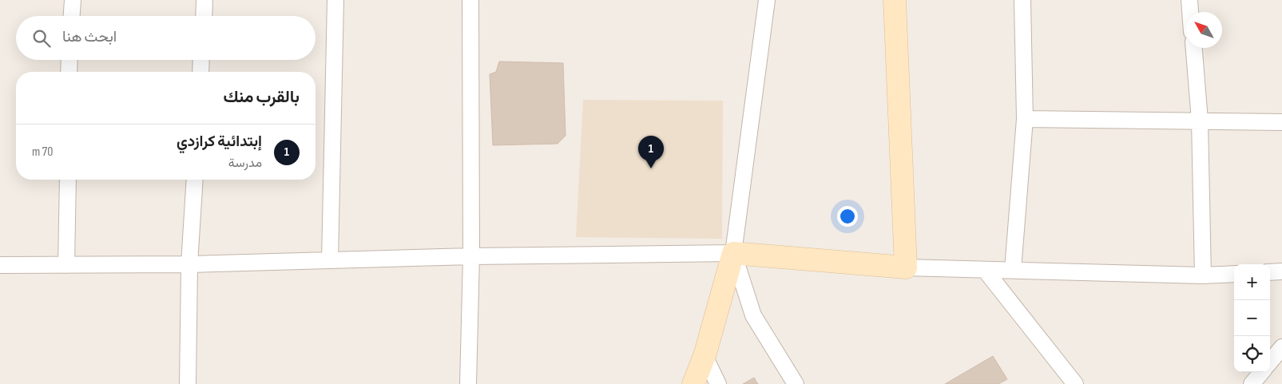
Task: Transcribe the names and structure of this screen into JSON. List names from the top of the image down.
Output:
{
  "north": "top left",
  "page": {
    "search": "ابحث هنا",
    "heading": "بالقرب منك",
    "list": [
      {
        "mark": "1",
        "name": "إبتدائية كرازدي",
        "note": "مدرسة",
        "value": "70 m"
      }
    ],
    "pins": "1",
    "map_buttons": ["+", "−"]
  }
}
